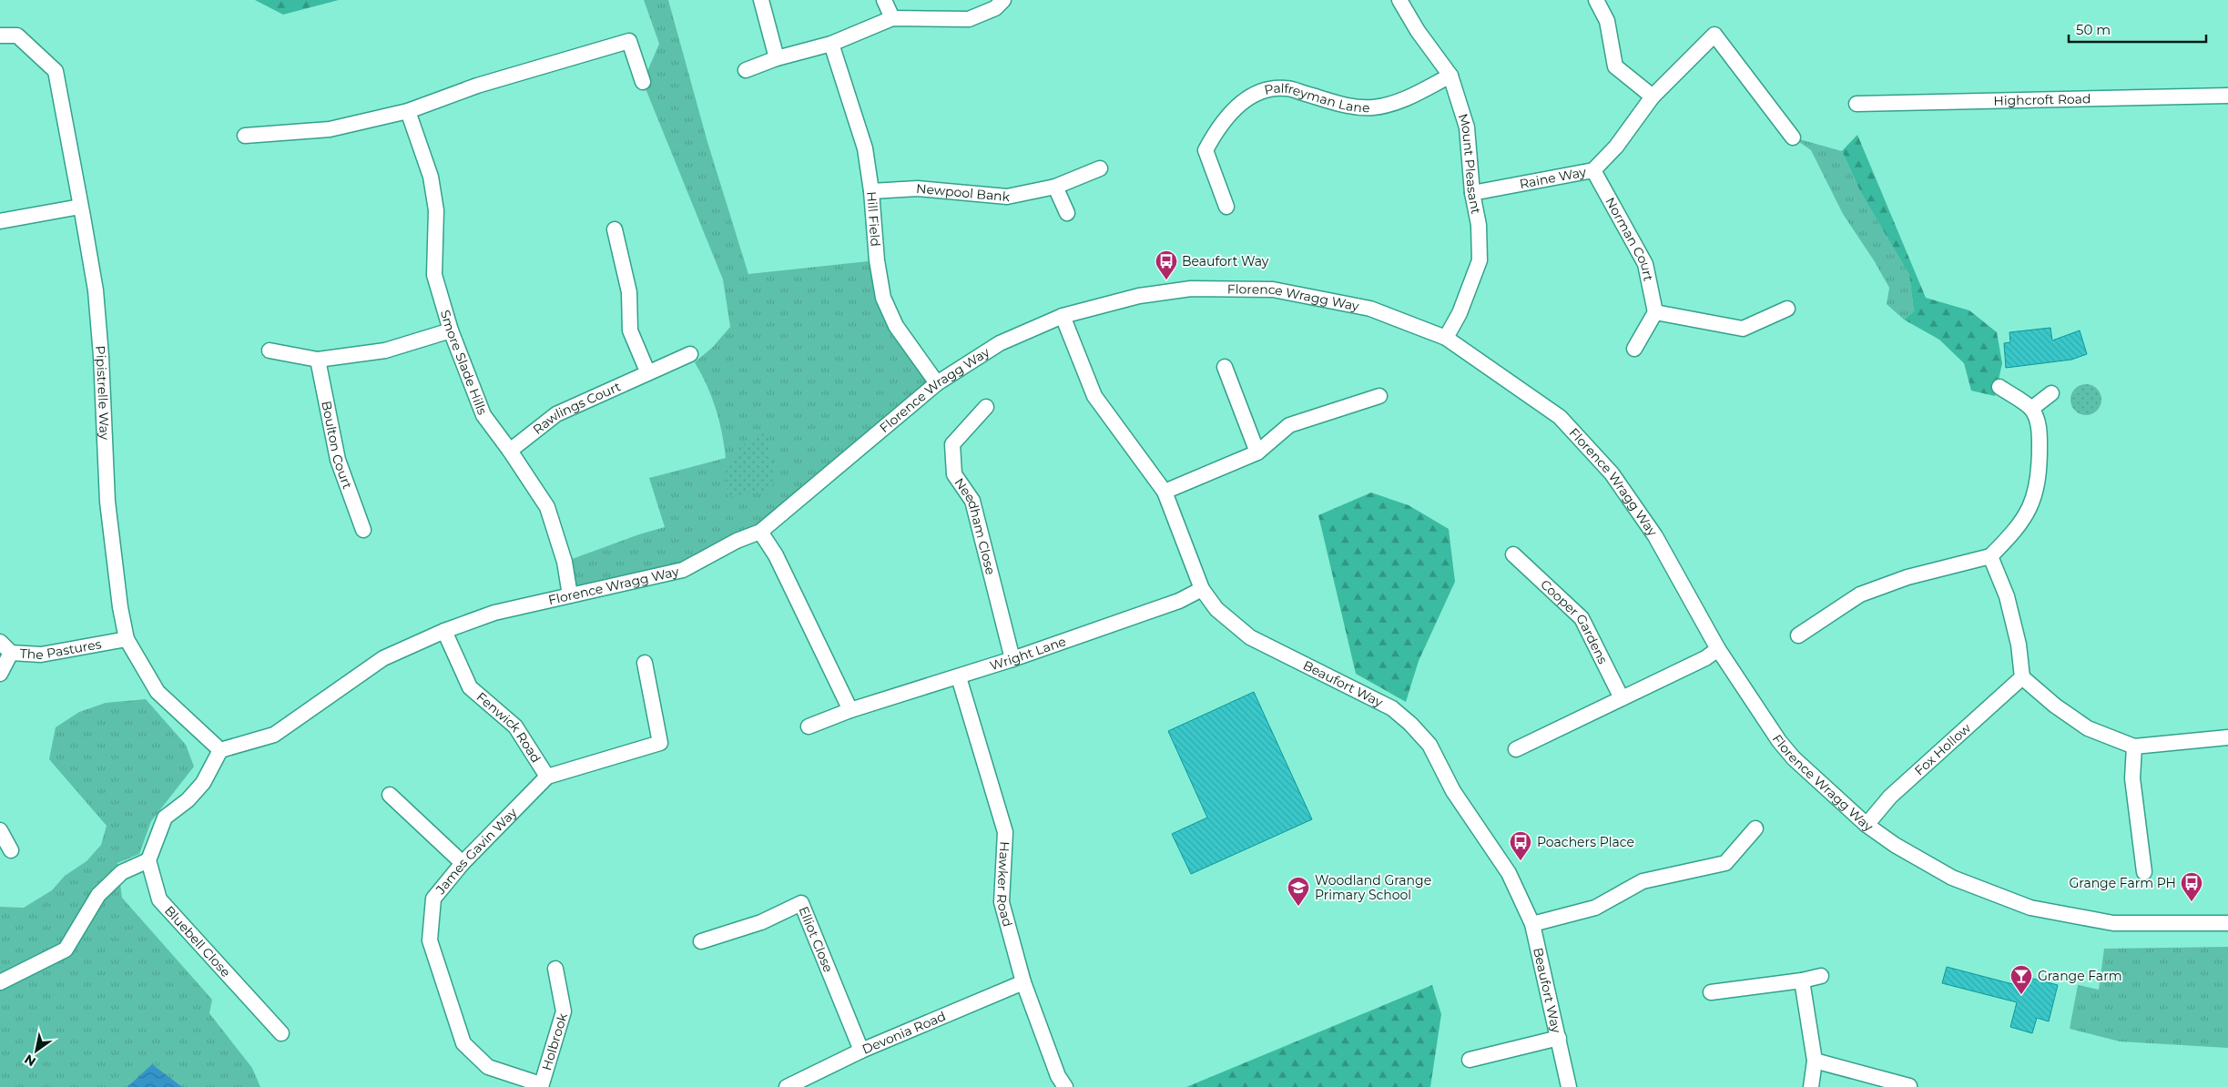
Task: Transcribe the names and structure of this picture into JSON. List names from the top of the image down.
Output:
{
  "streets": {
    "street": [
      "Highcroft Road",
      "Palfreyman Lane",
      "Mount Pleasant",
      "Raine Way",
      "Newpool Bank",
      "Hill Field",
      "Norman Court",
      "Florence Wragg Way",
      "Smore Slade Hills",
      "Pipistrelle Way",
      "Rawlings Court",
      "Boulton Court",
      "Needham Close",
      "Cooper Gardens",
      "The Pastures",
      "Wright Lane",
      "Beaufort Way",
      "Fenwick Road",
      "Fox Hollow",
      "James Gavin Way",
      "Hawker Road",
      "Bluebell Close",
      "Elliot Close",
      "Devonia Road",
      "Holbrook"
    ]
  },
  "crossings": [
    ["Palfreyman Lane", "Mount Pleasant"],
    ["Mount Pleasant", "Raine Way"],
    ["Mount Pleasant", "Florence Wragg Way"],
    ["Raine Way", "Norman Court"],
    ["Newpool Bank", "Hill Field"],
    ["Hill Field", "Florence Wragg Way"],
    ["Florence Wragg Way", "Smore Slade Hills"],
    ["Florence Wragg Way", "Pipistrelle Way"],
    ["Florence Wragg Way", "Beaufort Way"],
    ["Florence Wragg Way", "Fenwick Road"],
    ["Florence Wragg Way", "Fox Hollow"],
    ["Smore Slade Hills", "Rawlings Court"],
    ["Pipistrelle Way", "The Pastures"],
    ["Needham Close", "Wright Lane"],
    ["Wright Lane", "Beaufort Way"],
    ["Wright Lane", "Hawker Road"],
    ["Fenwick Road", "James Gavin Way"],
    ["James Gavin Way", "Holbrook"],
    ["Hawker Road", "Devonia Road"],
    ["Elliot Close", "Devonia Road"]
  ],
  "places": {
    "bus stop": ["Beaufort Way", "Poachers Place", "Grange Farm PH"],
    "school or university": ["Woodland Grange Primary School"],
    "bar": ["Grange Farm"]
  },
  "scale_bar": "50 m",
  "north": "bottom left"
}
